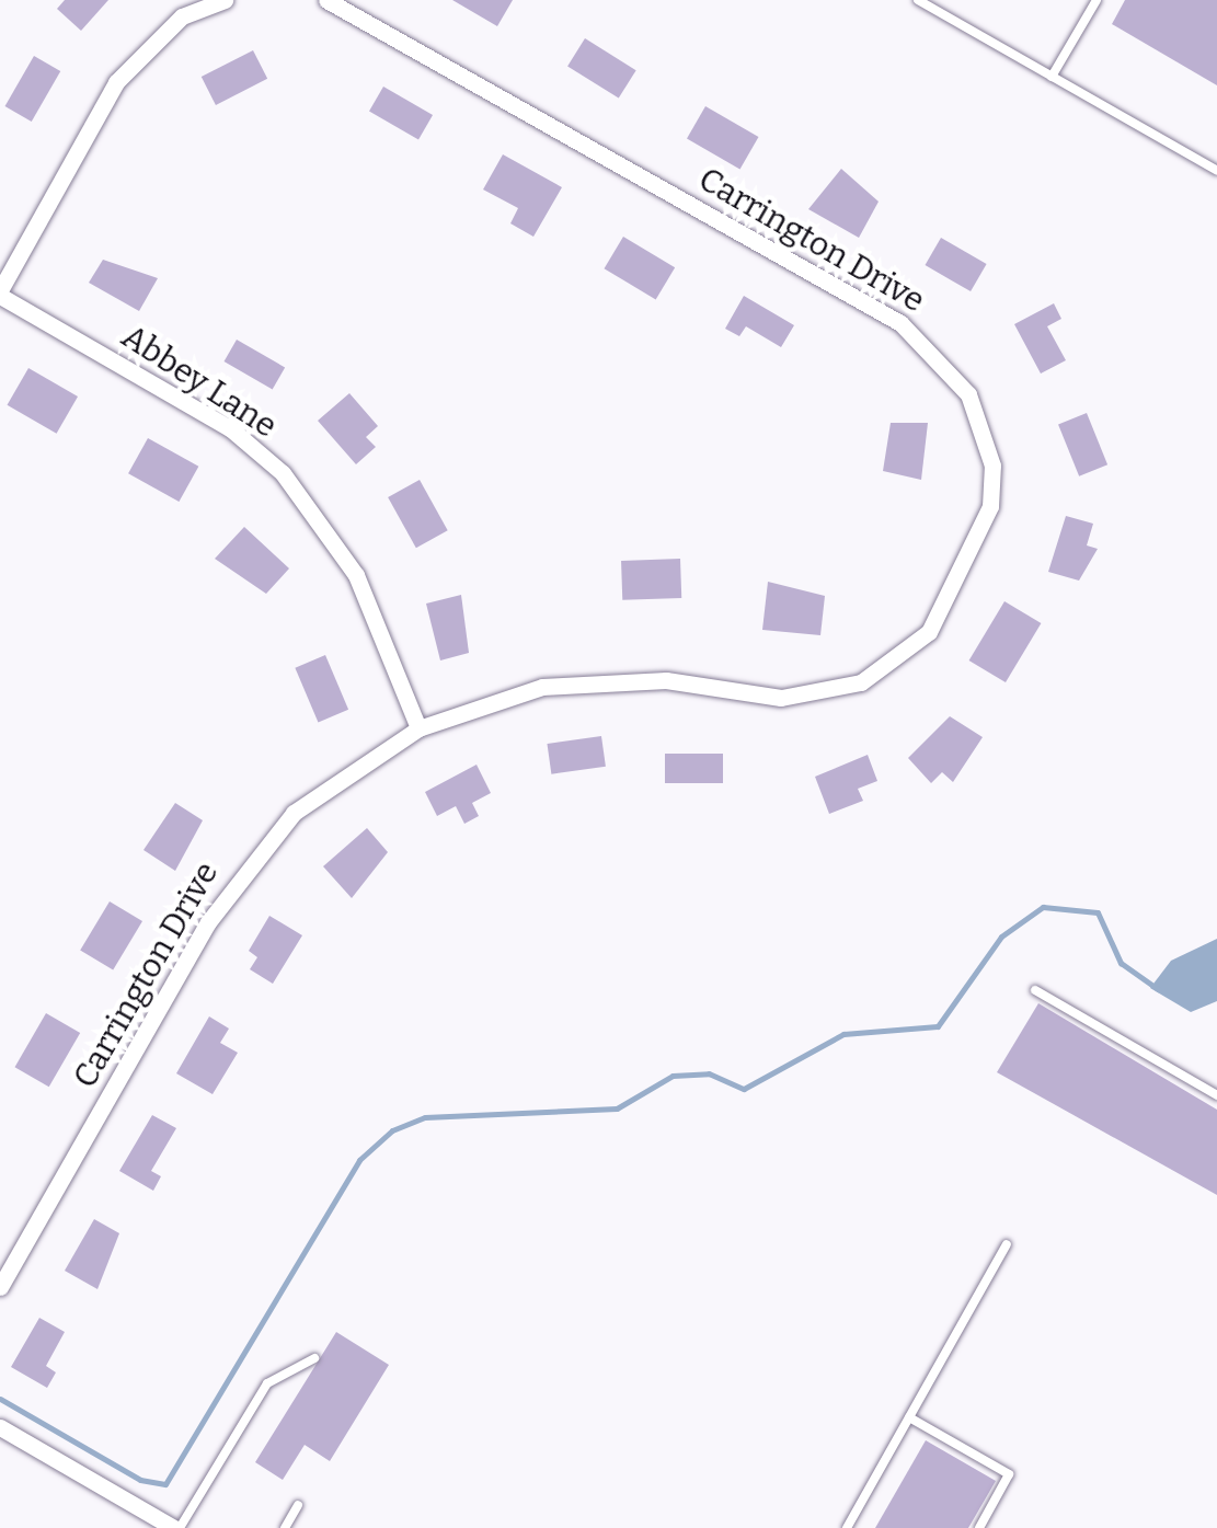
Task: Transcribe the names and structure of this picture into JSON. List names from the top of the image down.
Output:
{
  "streets": {
    "street": ["Carrington Drive", "Abbey Lane"]
  },
  "crossings": [
    ["Carrington Drive", "Abbey Lane"]
  ]
}
